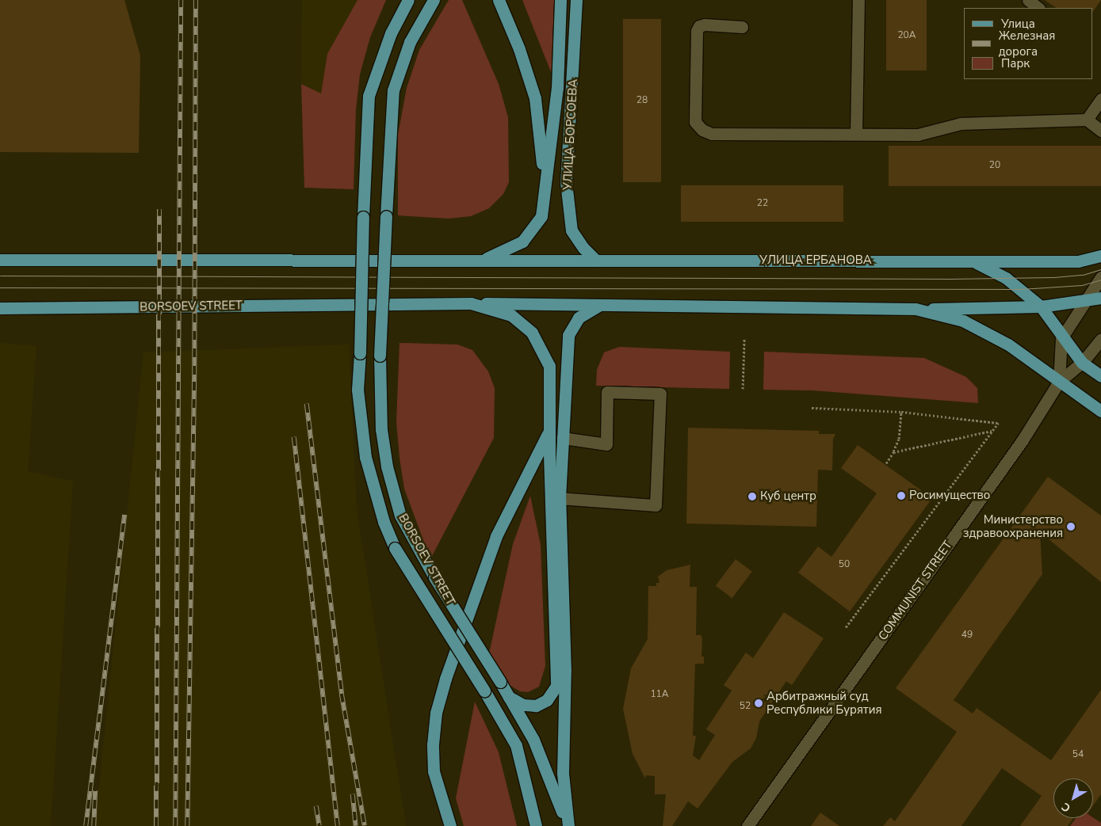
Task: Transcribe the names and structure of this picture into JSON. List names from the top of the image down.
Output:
{
  "streets": {
    "main road": ["УЛИЦА БОРСОЕВА", "УЛИЦА ЕРБАНОВА", "BORSOEV STREET"],
    "street": ["COMMUNIST STREET"]
  },
  "crossings": [
    ["УЛИЦА БОРСОЕВА", "УЛИЦА ЕРБАНОВА"],
    ["УЛИЦА ЕРБАНОВА", "COMMUNIST STREET"]
  ],
  "places": [
    "Росимущество",
    "Куб центр",
    "Министерство здравоохранения",
    "Арбитражный суд Республики Бурятия"
  ],
  "house_numbers": [
    "20А",
    "28",
    "20",
    "22",
    "50",
    "49",
    "11А",
    "52",
    "54"
  ],
  "legend": ["Улица", "Железная дорога", "Парк"],
  "north": "bottom left"
}
